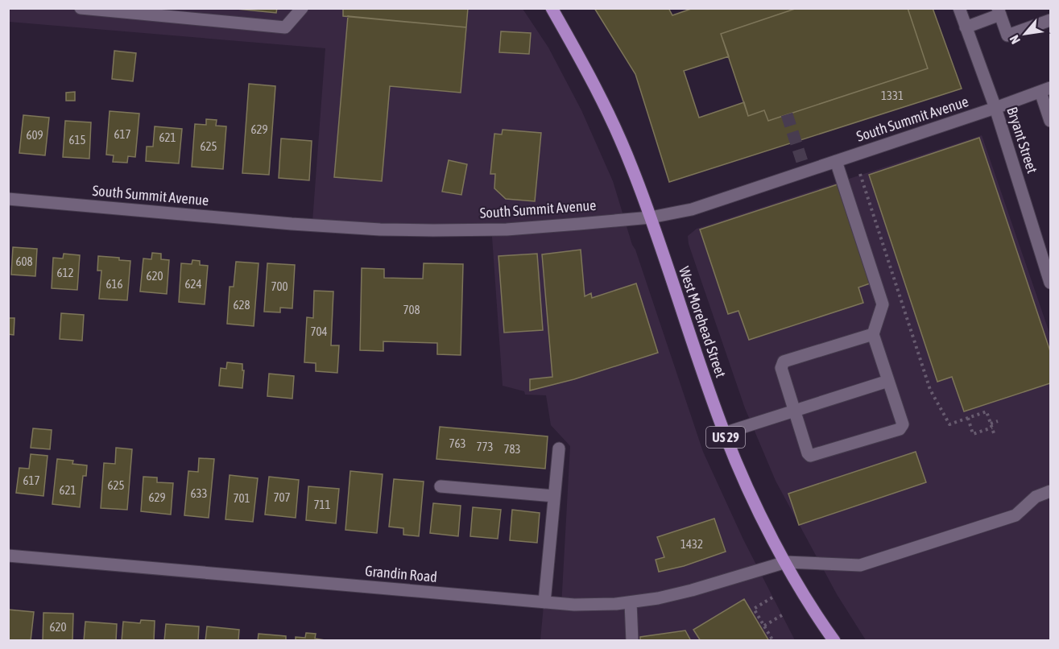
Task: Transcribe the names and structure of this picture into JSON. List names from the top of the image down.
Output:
{
  "streets": {
    "main road": ["West Morehead Street", "US 29"],
    "street": ["South Summit Avenue", "Bryant Street", "Grandin Road"]
  },
  "crossings": [
    ["South Summit Avenue", "Bryant Street"],
    ["South Summit Avenue", "West Morehead Street"],
    ["West Morehead Street", "Grandin Road"]
  ],
  "house_numbers": [
    "1331",
    "629",
    "617",
    "609",
    "621",
    "615",
    "625",
    "608",
    "612",
    "620",
    "616",
    "624",
    "700",
    "628",
    "708",
    "704",
    "763",
    "773",
    "783",
    "617",
    "625",
    "621",
    "633",
    "629",
    "707",
    "701",
    "711",
    "1432",
    "620"
  ],
  "north": "bottom left"
}
